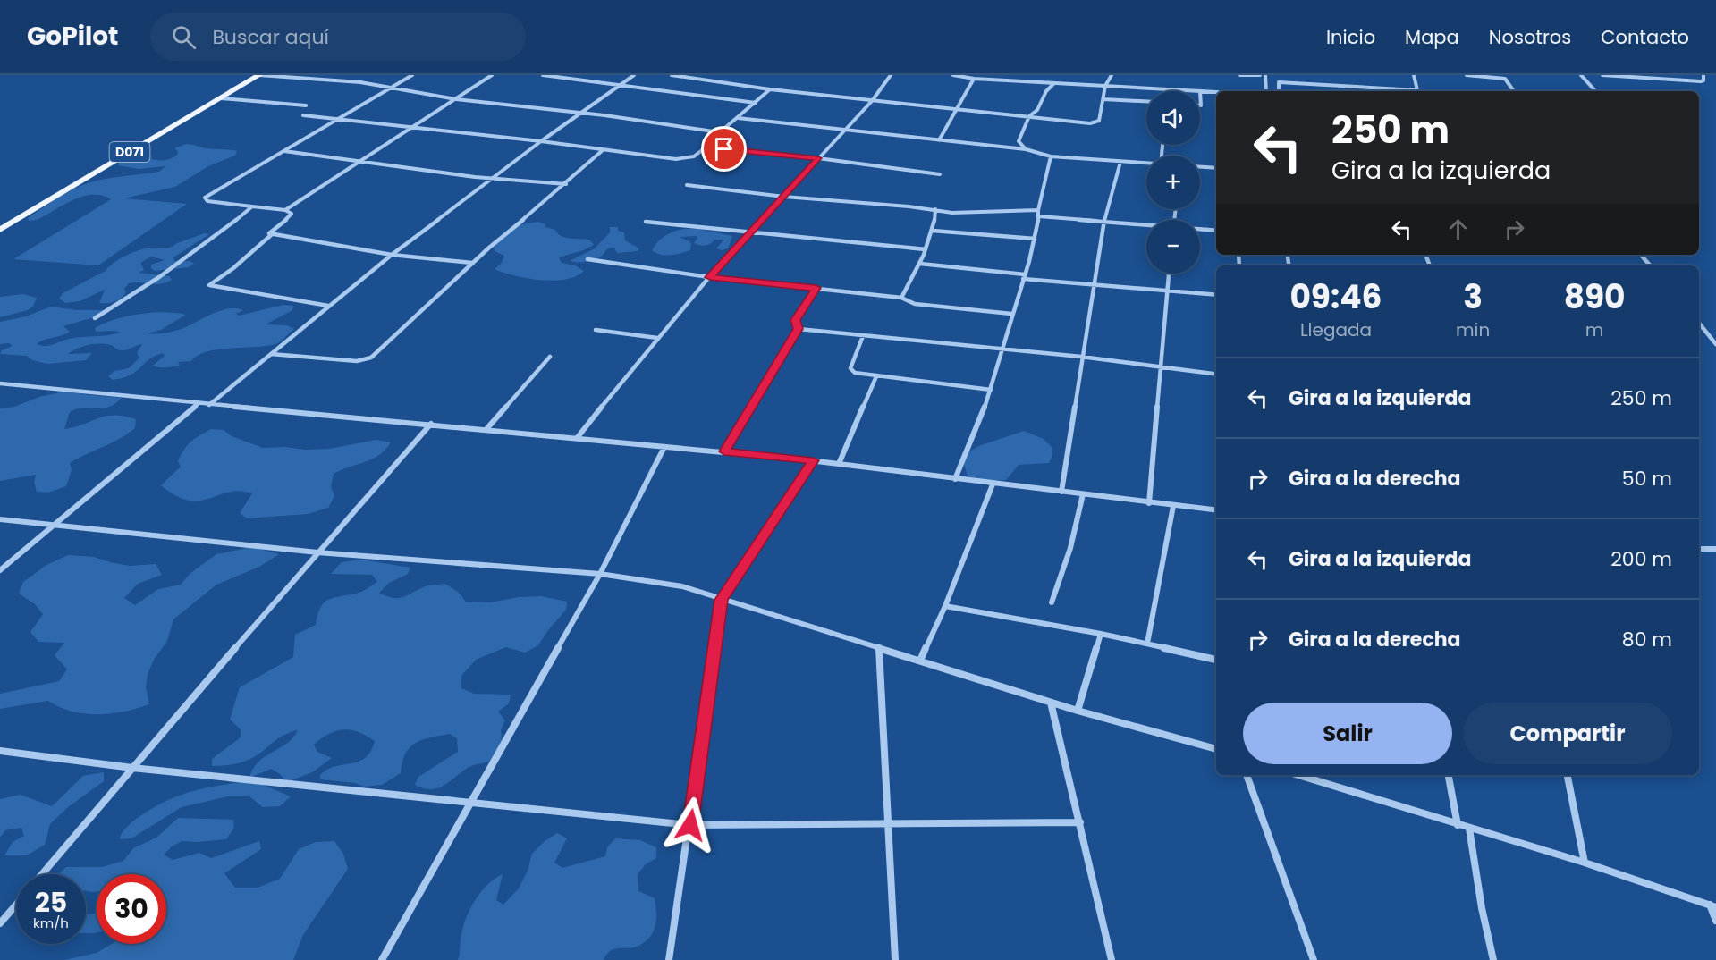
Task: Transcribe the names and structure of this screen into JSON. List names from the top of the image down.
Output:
{
  "streets": {
    "main road": ["D071"]
  },
  "page": {
    "header": "GoPilot",
    "search": "Buscar aquí",
    "nav": [
      "Inicio",
      "Mapa",
      "Nosotros",
      "Contacto"
    ],
    "map_buttons": ["+", "−"],
    "turn": ["250 m", "Gira a la izquierda"],
    "eta": [
      "09:46",
      "Llegada",
      "3",
      "min",
      "890",
      "m"
    ],
    "list": [
      {
        "name": "Gira a la izquierda",
        "value": "250 m"
      },
      {
        "name": "Gira a la derecha",
        "value": "50 m"
      },
      {
        "name": "Gira a la izquierda",
        "value": "200 m"
      },
      {
        "name": "Gira a la derecha",
        "value": "80 m"
      }
    ],
    "buttons": ["Salir", "Compartir"],
    "speed": "25 km/h",
    "limit": "30"
  }
}
